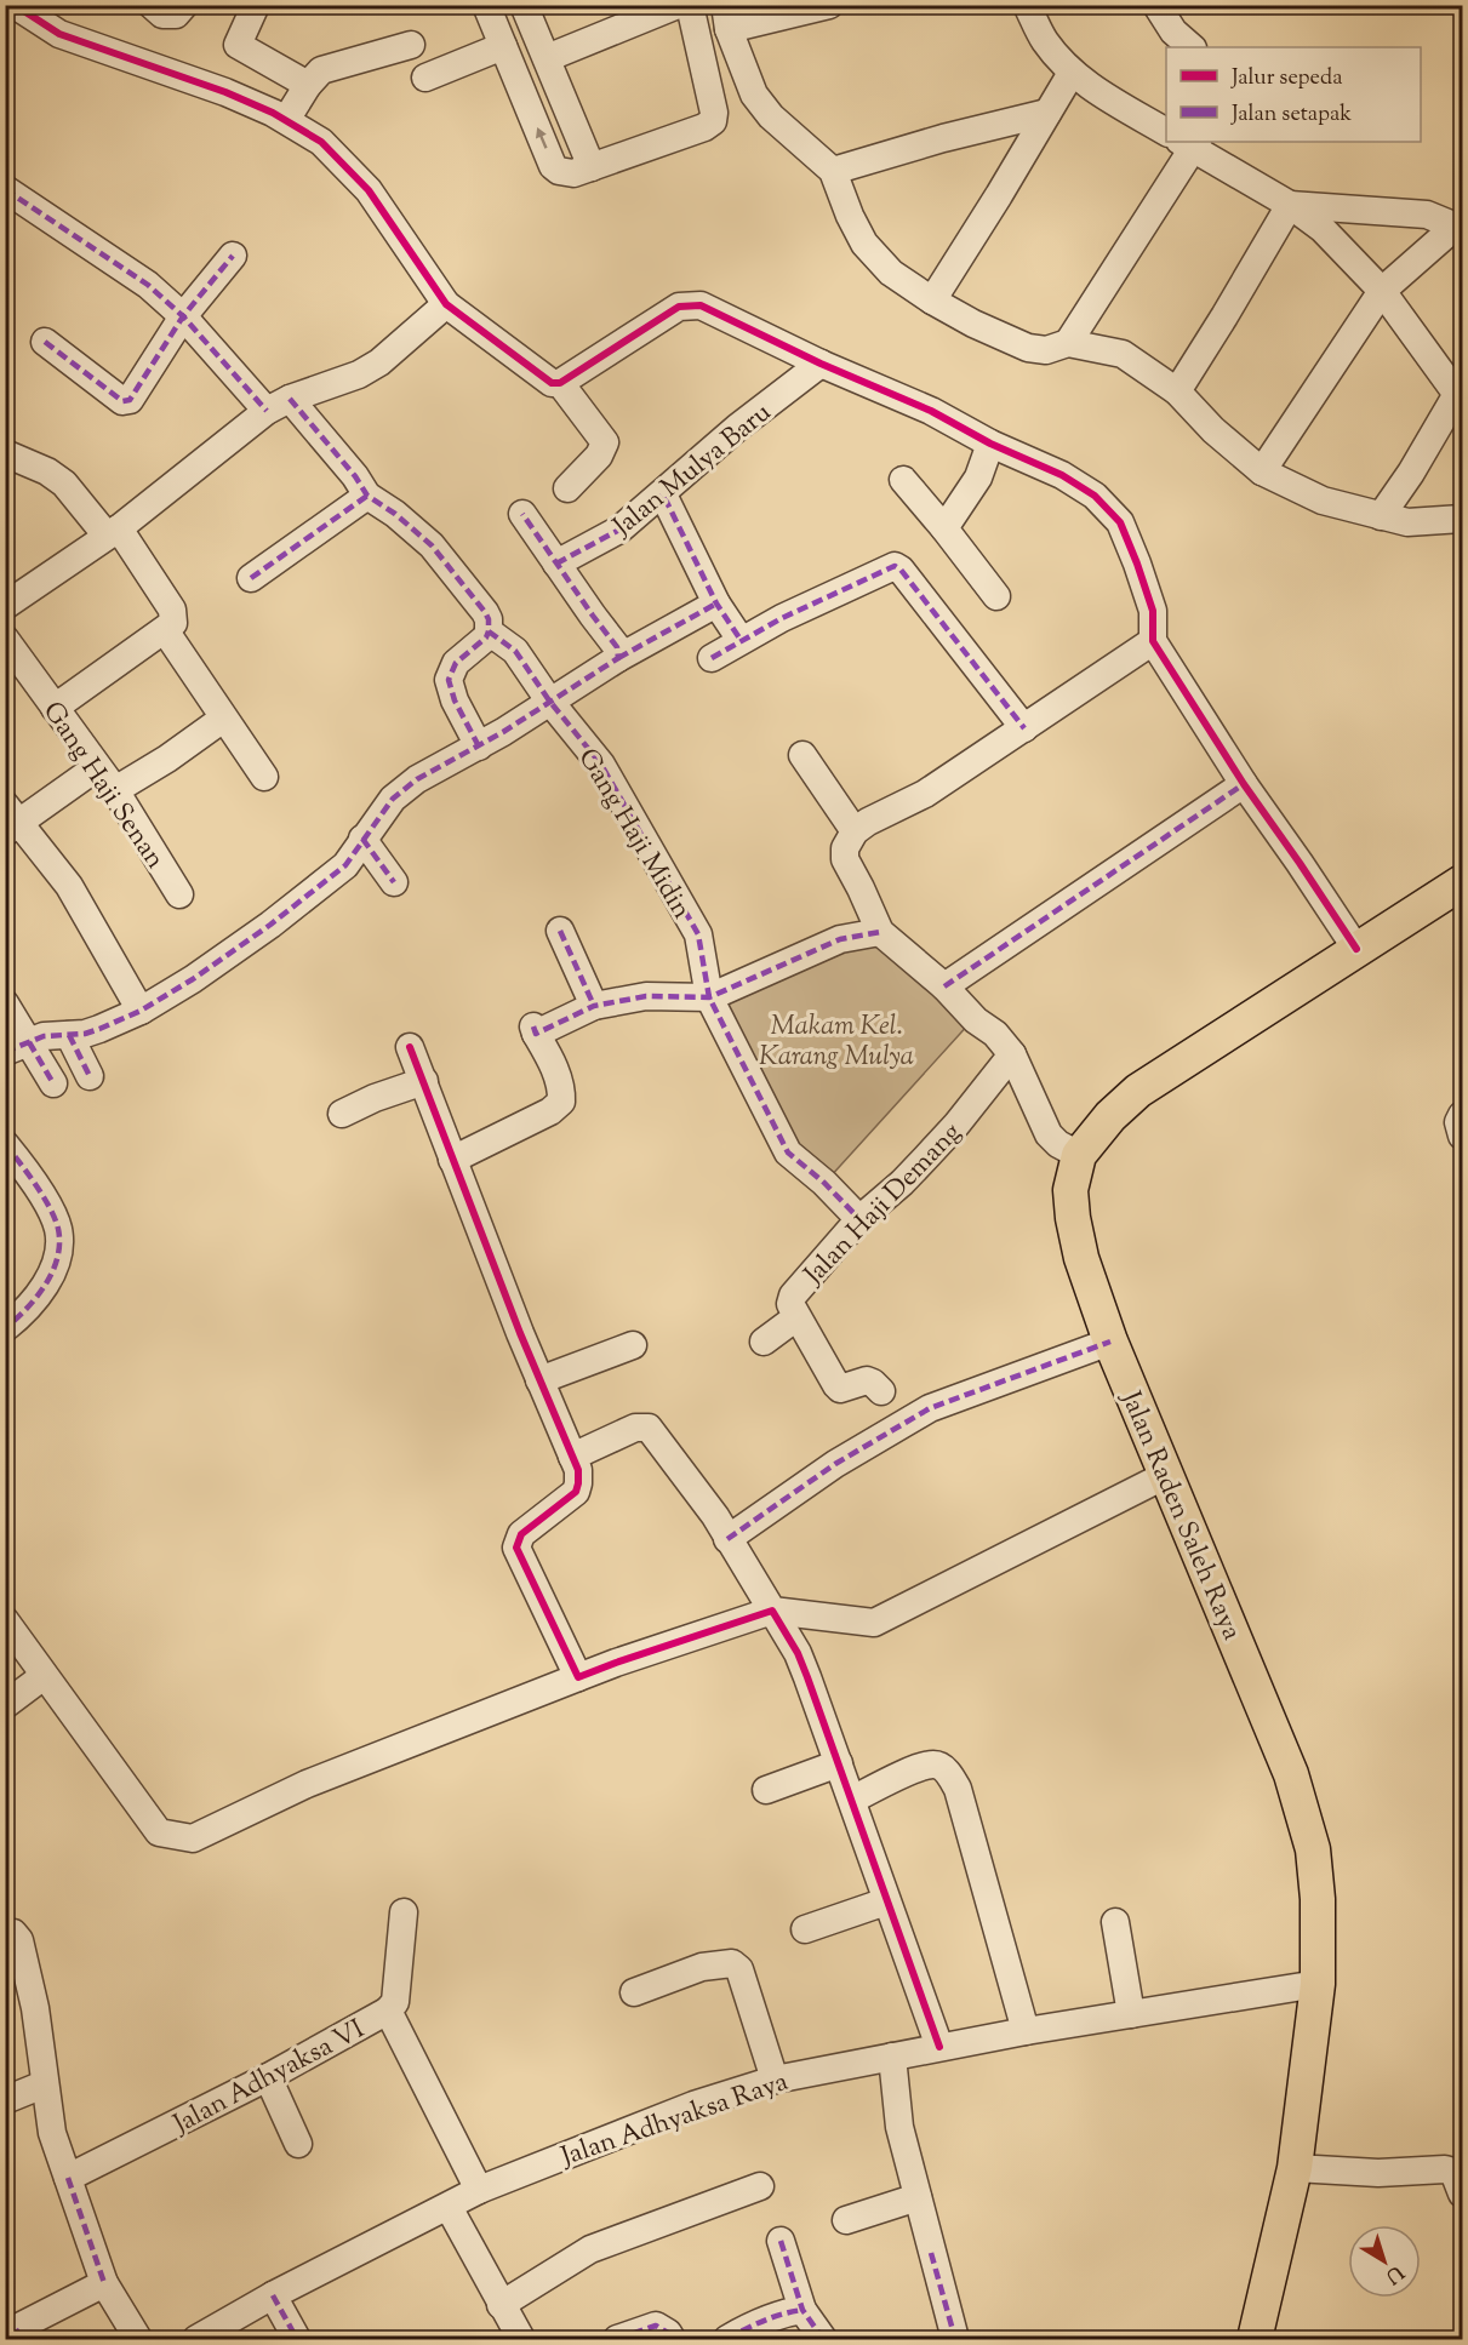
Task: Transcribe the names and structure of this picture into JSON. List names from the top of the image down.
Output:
{
  "streets": {
    "main road": ["Jalan Raden Saleh Raya"],
    "street": [
      "Jalan Mulya Baru",
      "Gang Haji Senan",
      "Gang Haji Midin",
      "Jalan Haji Demang",
      "Jalan Adhyaksa VI",
      "Jalan Adhyaksa Raya"
    ]
  },
  "crossings": [
    ["Gang Haji Midin", "Jalan Haji Demang"],
    ["Jalan Raden Saleh Raya", "Jalan Adhyaksa Raya"],
    ["Jalan Adhyaksa VI", "Jalan Adhyaksa Raya"]
  ],
  "parks": ["Makam Kel. Karang Mulya"],
  "legend": ["Jalur sepeda", "Jalan setapak"],
  "north": "bottom right"
}
